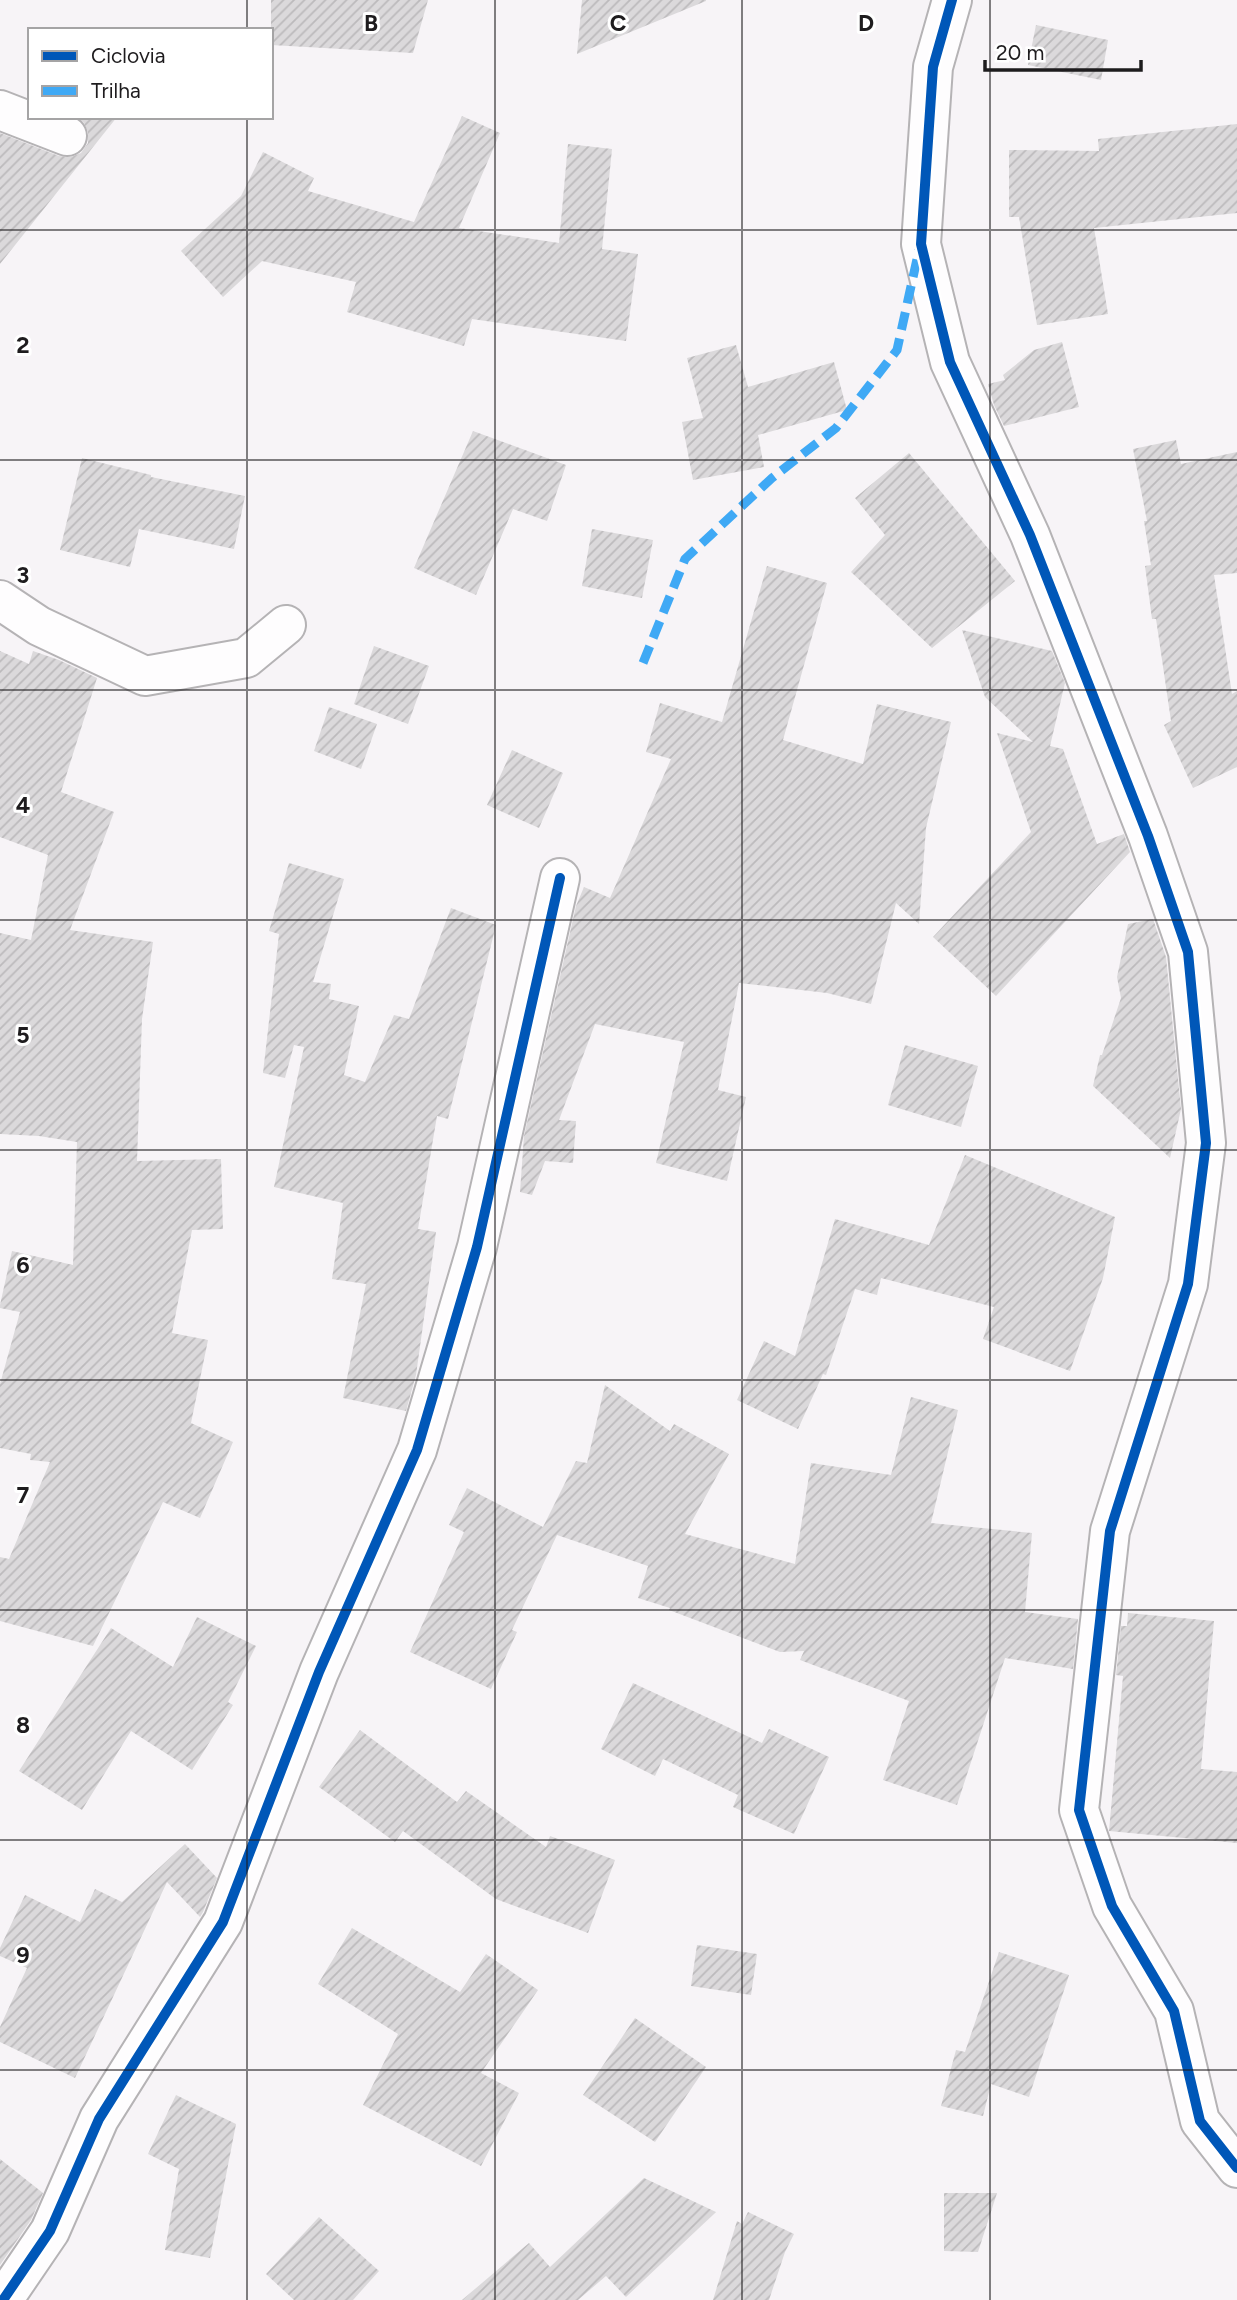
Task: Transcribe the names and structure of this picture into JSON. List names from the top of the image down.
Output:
{
  "legend": ["Ciclovia", "Trilha"],
  "scale_bar": "20 m",
  "grid": {
    "columns": ["B", "C", "D"],
    "rows": [
      "2",
      "3",
      "4",
      "5",
      "6",
      "7",
      "8",
      "9"
    ]
  }
}
